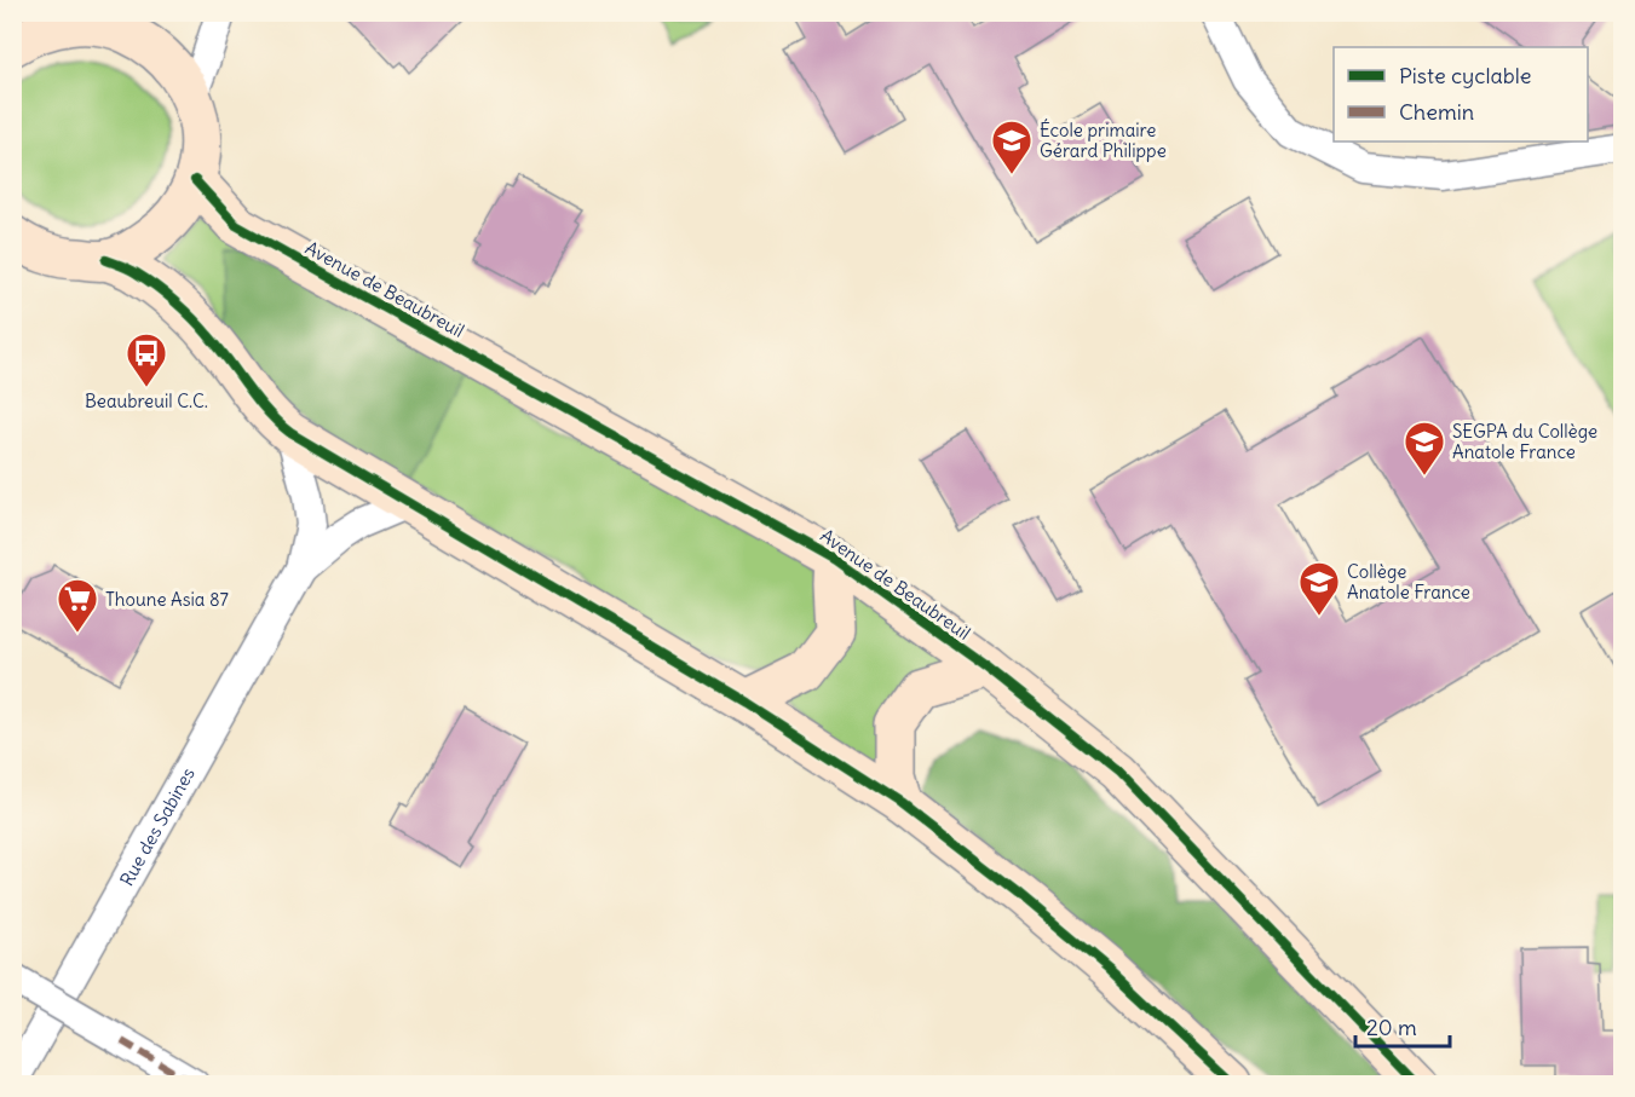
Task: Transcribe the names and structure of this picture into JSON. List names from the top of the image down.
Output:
{
  "streets": {
    "main road": ["Avenue de Beaubreuil"],
    "street": ["Rue des Sabines"]
  },
  "places": {
    "school or university": ["École primaire Gérard Philippe", "SEGPA du Collège Anatole France", "Collège Anatole France"],
    "bus stop": ["Beaubreuil C.C."],
    "supermarket": ["Thoune Asia 87"]
  },
  "legend": ["Piste cyclable", "Chemin"],
  "scale_bar": "20 m"
}
